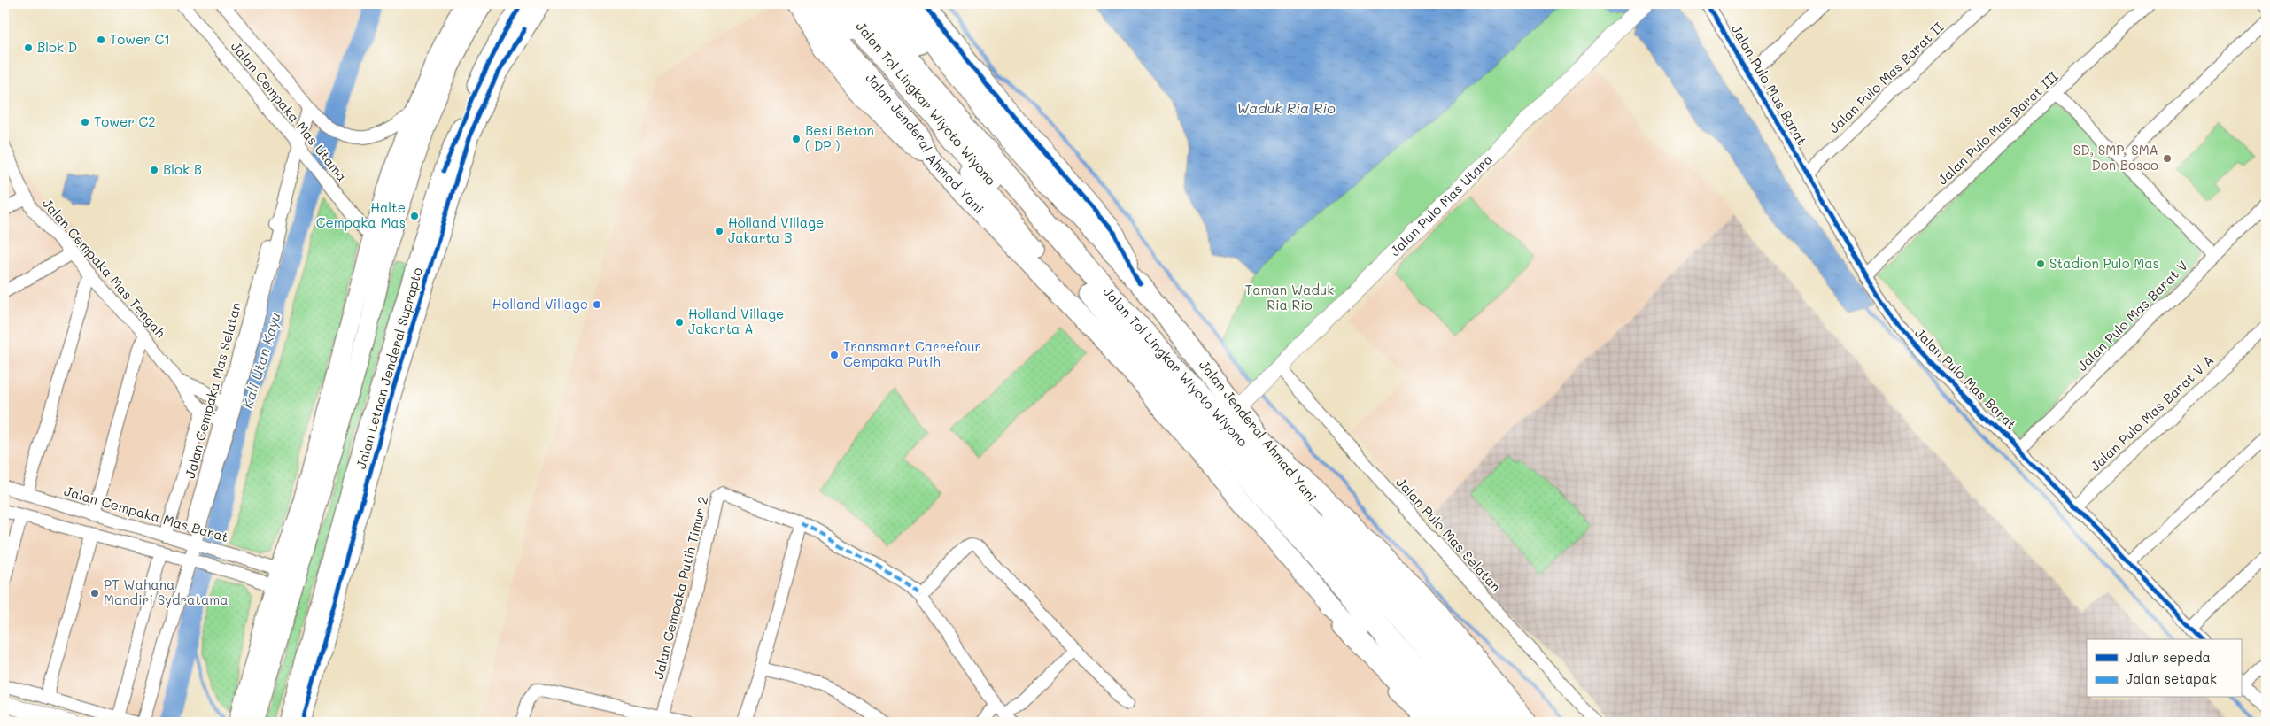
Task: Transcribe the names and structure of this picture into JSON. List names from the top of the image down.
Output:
{
  "streets": {
    "highway": ["Jalan Tol Lingkar Wiyoto Wiyono", "Jalan Jenderal Ahmad Yani"],
    "main road": ["Jalan Letnan Jenderal Suprapto"],
    "street": [
      "Jalan Pulo Mas Barat II",
      "Jalan Pulo Mas Barat",
      "Jalan Cempaka Mas Utama",
      "Jalan Pulo Mas Barat III",
      "Jalan Pulo Mas Utara",
      "Jalan Cempaka Mas Tengah",
      "Jalan Pulo Mas Barat V",
      "Jalan Cempaka Mas Selatan",
      "Jalan Pulo Mas Barat V A",
      "Jalan Cempaka Mas Barat",
      "Jalan Pulo Mas Selatan",
      "Jalan Cempaka Putih Timur 2"
    ]
  },
  "crossings": [
    ["Jalan Pulo Mas Barat II", "Jalan Pulo Mas Barat"],
    ["Jalan Pulo Mas Barat", "Jalan Pulo Mas Barat III"],
    ["Jalan Pulo Mas Barat", "Jalan Pulo Mas Barat V"],
    ["Jalan Pulo Mas Barat", "Jalan Pulo Mas Barat V A"],
    ["Jalan Cempaka Mas Utama", "Jalan Cempaka Mas Selatan"],
    ["Jalan Jenderal Ahmad Yani", "Jalan Pulo Mas Utara"],
    ["Jalan Pulo Mas Utara", "Jalan Pulo Mas Selatan"],
    ["Jalan Cempaka Mas Tengah", "Jalan Cempaka Mas Selatan"],
    ["Jalan Cempaka Mas Selatan", "Jalan Cempaka Mas Barat"]
  ],
  "water": ["Waduk Ria Rio", "Kali Utan Kayu"],
  "parks": ["Taman Waduk Ria Rio"],
  "places": [
    "Tower C1",
    "Blok D",
    "Tower C2",
    "Besi Beton ( DP )",
    "SD, SMP, SMA Don Bosco",
    "Blok B",
    "Halte Cempaka Mas",
    "Holland Village Jakarta B",
    "Stadion Pulo Mas",
    "Holland Village",
    "Holland Village Jakarta A",
    "Transmart Carrefour Cempaka Putih",
    "PT Wahana Mandiri Sydratama"
  ],
  "legend": ["Jalur sepeda", "Jalan setapak"]
}
